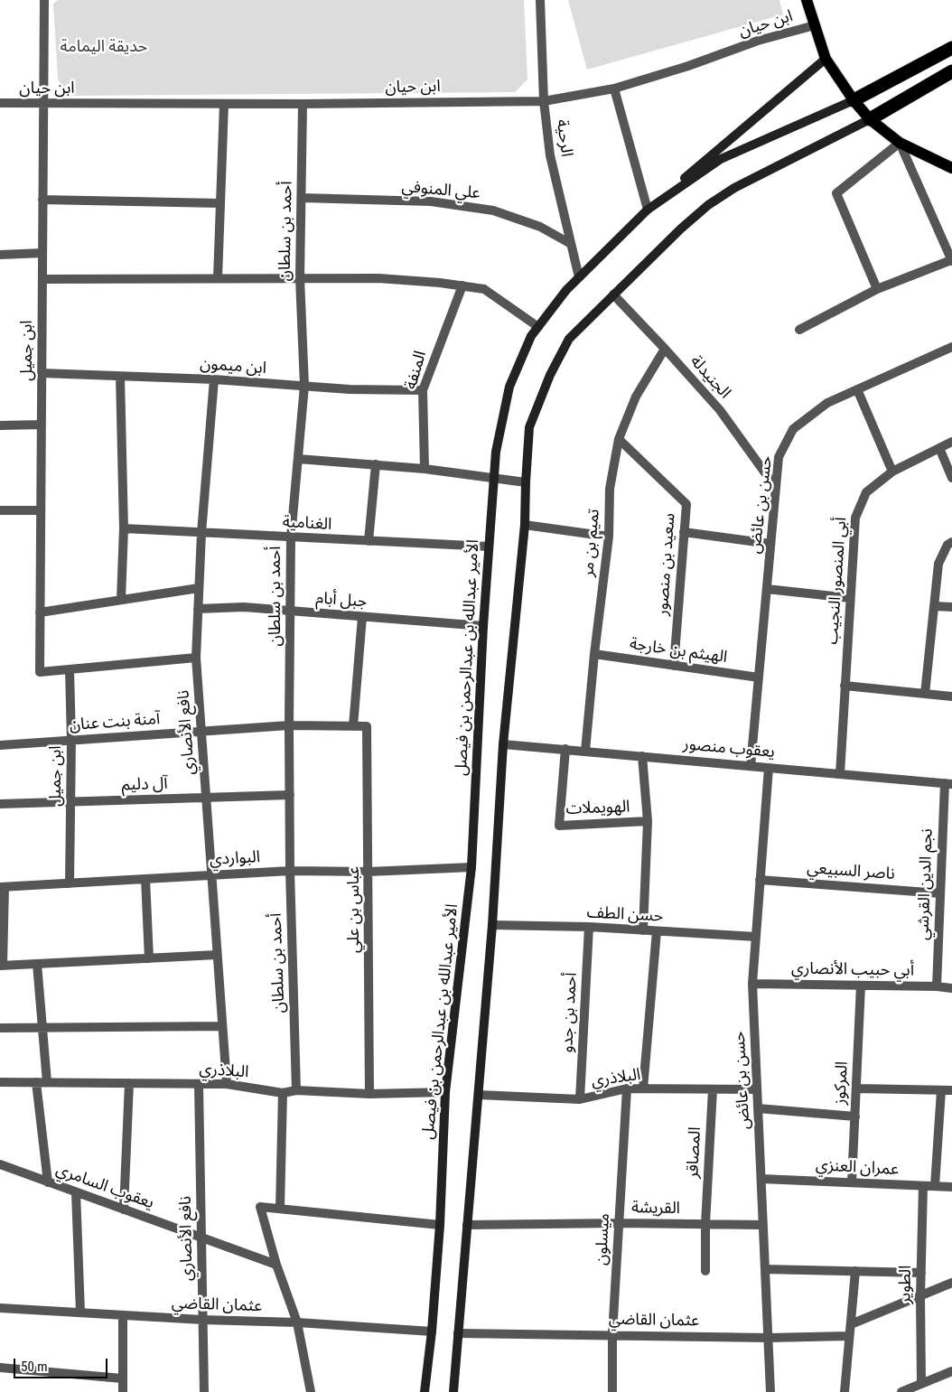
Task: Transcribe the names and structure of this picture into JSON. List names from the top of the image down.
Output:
{
  "streets": {
    "main road": ["الأمير عبدالله بن عبدالرحمن بن فيصل"],
    "street": [
      "ابن حيان",
      "الرحية",
      "علي المنوفي",
      "أحمد بن سلطان",
      "ابن جميل",
      "ابن ميمون",
      "المنفة",
      "الجنيدلة",
      "حسن بن عائض",
      "الغنامية",
      "تميم بن مر",
      "سعيد بن منصور",
      "أبي المنصور النجيب",
      "جبل أبام",
      "الهيثم بن خارجة",
      "آمنة بنت عنان",
      "نافع الأنصاري",
      "يعقوب منصور",
      "آل دليم",
      "الهويملات",
      "البواردي",
      "ناصر السبيعي",
      "نجم الدين القرشي",
      "عباس بن علي",
      "حسن الطف",
      "أبي حبيب الأنصاري",
      "أحمد بن جدو",
      "البلاذري",
      "المركوز",
      "المصاقر",
      "عمران العنزي",
      "يعقوب السامري",
      "القريشة",
      "ميسلون",
      "الطوير",
      "عثمان القاضي"
    ]
  },
  "crossings": [
    ["ابن حيان", "الرحية"],
    ["ابن حيان", "أحمد بن سلطان"],
    ["ابن حيان", "ابن جميل"],
    ["الرحية", "علي المنوفي"],
    ["الرحية", "الأمير عبدالله بن عبدالرحمن بن فيصل"],
    ["علي المنوفي", "أحمد بن سلطان"],
    ["أحمد بن سلطان", "ابن ميمون"],
    ["أحمد بن سلطان", "الغنامية"],
    ["أحمد بن سلطان", "جبل أبام"],
    ["أحمد بن سلطان", "آمنة بنت عنان"],
    ["أحمد بن سلطان", "آل دليم"],
    ["أحمد بن سلطان", "البواردي"],
    ["أحمد بن سلطان", "البلاذري"],
    ["ابن جميل", "ابن ميمون"],
    ["ابن جميل", "آمنة بنت عنان"],
    ["ابن جميل", "نافع الأنصاري"],
    ["ابن جميل", "آل دليم"],
    ["ابن جميل", "البواردي"],
    ["ابن ميمون", "المنفة"],
    ["ابن ميمون", "نافع الأنصاري"],
    ["الجنيدلة", "حسن بن عائض"],
    ["الجنيدلة", "تميم بن مر"],
    ["حسن بن عائض", "الهيثم بن خارجة"],
    ["حسن بن عائض", "يعقوب منصور"],
    ["حسن بن عائض", "ناصر السبيعي"],
    ["حسن بن عائض", "حسن الطف"],
    ["حسن بن عائض", "أبي حبيب الأنصاري"],
    ["حسن بن عائض", "البلاذري"],
    ["حسن بن عائض", "عمران العنزي"],
    ["حسن بن عائض", "القريشة"],
    ["حسن بن عائض", "عثمان القاضي"],
    ["الغنامية", "الأمير عبدالله بن عبدالرحمن بن فيصل"],
    ["الغنامية", "نافع الأنصاري"],
    ["تميم بن مر", "سعيد بن منصور"],
    ["تميم بن مر", "الهيثم بن خارجة"],
    ["تميم بن مر", "يعقوب منصور"],
    ["سعيد بن منصور", "الهيثم بن خارجة"],
    ["أبي المنصور النجيب", "يعقوب منصور"],
    ["جبل أبام", "الأمير عبدالله بن عبدالرحمن بن فيصل"],
    ["جبل أبام", "نافع الأنصاري"],
    ["الأمير عبدالله بن عبدالرحمن بن فيصل", "البواردي"],
    ["الأمير عبدالله بن عبدالرحمن بن فيصل", "البلاذري"],
    ["الأمير عبدالله بن عبدالرحمن بن فيصل", "عثمان القاضي"],
    ["آمنة بنت عنان", "نافع الأنصاري"],
    ["آمنة بنت عنان", "عباس بن علي"],
    ["نافع الأنصاري", "آل دليم"],
    ["نافع الأنصاري", "البواردي"],
    ["نافع الأنصاري", "البلاذري"],
    ["نافع الأنصاري", "يعقوب السامري"],
    ["نافع الأنصاري", "عثمان القاضي"],
    ["يعقوب منصور", "الهويملات"],
    ["يعقوب منصور", "نجم الدين القرشي"],
    ["البواردي", "عباس بن علي"],
    ["ناصر السبيعي", "نجم الدين القرشي"],
    ["نجم الدين القرشي", "أبي حبيب الأنصاري"],
    ["عباس بن علي", "البلاذري"],
    ["حسن الطف", "أحمد بن جدو"],
    ["أبي حبيب الأنصاري", "المركوز"],
    ["أحمد بن جدو", "البلاذري"],
    ["البلاذري", "المصاقر"],
    ["البلاذري", "ميسلون"],
    ["المركوز", "عمران العنزي"],
    ["المصاقر", "القريشة"],
    ["عمران العنزي", "الطوير"],
    ["القريشة", "ميسلون"],
    ["ميسلون", "عثمان القاضي"]
  ],
  "parks": ["حديقة اليمامة"],
  "scale_bar": "50 m"
}
